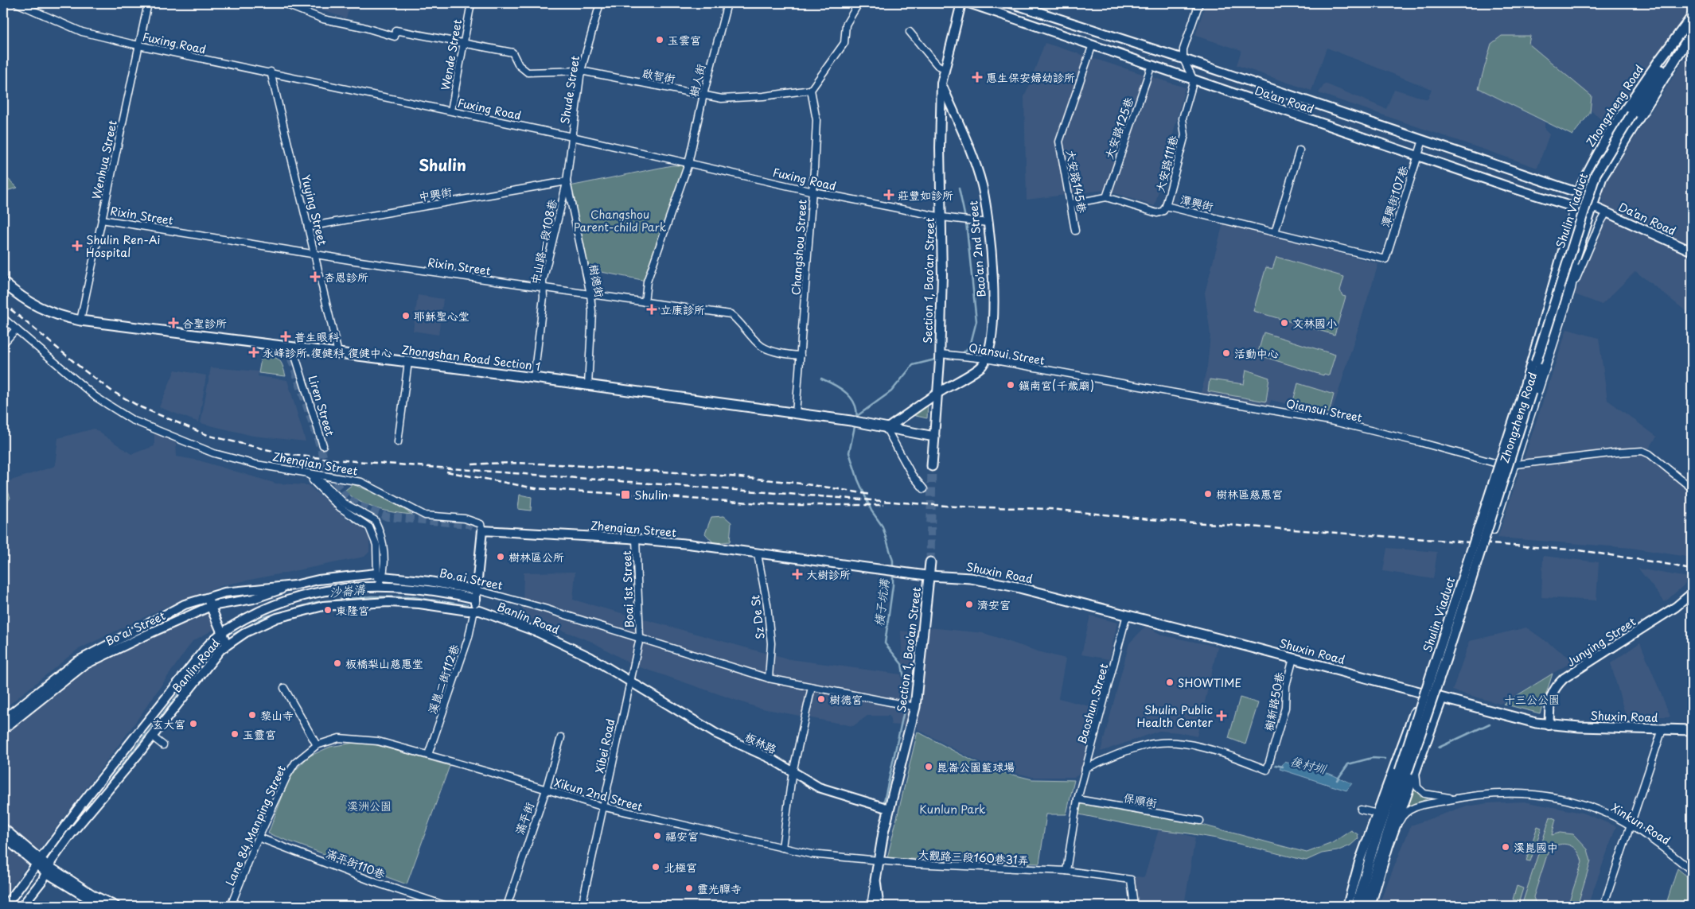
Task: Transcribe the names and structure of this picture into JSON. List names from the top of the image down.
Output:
{
  "streets": {
    "main road": [
      "Zhongzheng Road",
      "Shulin Viaduct",
      "Section 1, Bao'an Street",
      "Zhongshan Road Section 1",
      "Shuxin Road"
    ],
    "street": [
      "Fuxing Road",
      "Wende Street",
      "啟智街",
      "樹人街",
      "Shude Street",
      "Da'an Road",
      "大安路125巷",
      "Wenhua Street",
      "大安路111巷",
      "大安路145巷",
      "中興街",
      "潭興街107巷",
      "潭興街",
      "Yuying Street",
      "Rixin Street",
      "中山路一段108巷",
      "Changshou Street",
      "Bao'an 2nd Street",
      "樹德街",
      "Qiansui Street",
      "Liren Street",
      "Zhenqian Street",
      "Bo ai Street",
      "Boai 1st Street",
      "Sz De St",
      "Banlin Road",
      "Junying Street",
      "溪崑二街112巷",
      "樹新路50巷",
      "Baoshun Street",
      "板林路",
      "Xibei Road",
      "Xikun 2nd Street",
      "保順街",
      "滿平街",
      "Xinkun Road",
      "Lane 84,Manping Street",
      "大觀路三段160巷31弄",
      "滿平街110巷"
    ]
  },
  "crossings": [
    ["Fuxing Road", "Wende Street"],
    ["Fuxing Road", "樹人街"],
    ["Fuxing Road", "Shude Street"],
    ["Fuxing Road", "Wenhua Street"],
    ["Fuxing Road", "Yuying Street"],
    ["Fuxing Road", "Changshou Street"],
    ["Fuxing Road", "Bao'an 2nd Street"],
    ["Fuxing Road", "Section 1, Bao'an Street"],
    ["Wende Street", "啟智街"],
    ["啟智街", "樹人街"],
    ["啟智街", "Shude Street"],
    ["啟智街", "Changshou Street"],
    ["樹人街", "Rixin Street"],
    ["Shude Street", "中興街"],
    ["Shude Street", "中山路一段108巷"],
    ["Shude Street", "樹德街"],
    ["Da'an Road", "Zhongzheng Road"],
    ["Da'an Road", "大安路125巷"],
    ["Da'an Road", "大安路111巷"],
    ["Da'an Road", "大安路145巷"],
    ["Da'an Road", "潭興街107巷"],
    ["Zhongzheng Road", "Shulin Viaduct"],
    ["Zhongzheng Road", "Qiansui Street"],
    ["大安路125巷", "潭興街"],
    ["Wenhua Street", "Rixin Street"],
    ["Wenhua Street", "Zhongshan Road Section 1"],
    ["大安路111巷", "潭興街"],
    ["大安路145巷", "潭興街"],
    ["中興街", "Yuying Street"],
    ["中興街", "中山路一段108巷"],
    ["中興街", "樹德街"],
    ["潭興街107巷", "潭興街"],
    ["Yuying Street", "Rixin Street"],
    ["Yuying Street", "Zhongshan Road Section 1"],
    ["Shulin Viaduct", "Xinkun Road"],
    ["Rixin Street", "中山路一段108巷"],
    ["Rixin Street", "Changshou Street"],
    ["Rixin Street", "樹德街"],
    ["中山路一段108巷", "樹德街"],
    ["中山路一段108巷", "Zhongshan Road Section 1"],
    ["Changshou Street", "Zhongshan Road Section 1"],
    ["Bao'an 2nd Street", "Section 1, Bao'an Street"],
    ["Bao'an 2nd Street", "Qiansui Street"],
    ["樹德街", "Zhongshan Road Section 1"],
    ["Section 1, Bao'an Street", "Qiansui Street"],
    ["Section 1, Bao'an Street", "Zhongshan Road Section 1"],
    ["Section 1, Bao'an Street", "Zhenqian Street"],
    ["Section 1, Bao'an Street", "Shuxin Road"],
    ["Section 1, Bao'an Street", "Bo ai Street"],
    ["Section 1, Bao'an Street", "板林路"],
    ["Section 1, Bao'an Street", "Xikun 2nd Street"],
    ["Section 1, Bao'an Street", "大觀路三段160巷31弄"],
    ["Zhongshan Road Section 1", "Liren Street"],
    ["Zhenqian Street", "Shuxin Road"],
    ["Zhenqian Street", "Boai 1st Street"],
    ["Zhenqian Street", "Sz De St"],
    ["Shuxin Road", "Junying Street"],
    ["Shuxin Road", "樹新路50巷"],
    ["Shuxin Road", "Baoshun Street"],
    ["Bo ai Street", "Boai 1st Street"],
    ["Bo ai Street", "Sz De St"],
    ["Bo ai Street", "Banlin Road"],
    ["Bo ai Street", "Xibei Road"],
    ["Boai 1st Street", "Xibei Road"],
    ["Banlin Road", "溪崑二街112巷"],
    ["Banlin Road", "板林路"],
    ["Banlin Road", "Xibei Road"],
    ["溪崑二街112巷", "Xikun 2nd Street"],
    ["樹新路50巷", "Baoshun Street"],
    ["Baoshun Street", "保順街"],
    ["Baoshun Street", "大觀路三段160巷31弄"],
    ["板林路", "Xibei Road"],
    ["Xibei Road", "Xikun 2nd Street"],
    ["Xikun 2nd Street", "滿平街"],
    ["Xikun 2nd Street", "Lane 84,Manping Street"],
    ["Xikun 2nd Street", "大觀路三段160巷31弄"],
    ["Lane 84,Manping Street", "滿平街110巷"]
  ],
  "districts": ["Shulin"],
  "water": ["沙崙溝", "橫子坑溝", "後村圳"],
  "parks": [
    "Changshou Parent-child Park",
    "十三公公園",
    "溪洲公園",
    "Kunlun Park"
  ],
  "places": {
    "other": [
      "玉雲宮",
      "耶穌聖心堂",
      "文林國小",
      "活動中心",
      "鎮南宮(千歲廟)",
      "樹林區慈惠宮",
      "樹林區公所",
      "濟安宮",
      "東隆宮",
      "板橋梨山慈惠堂",
      "SHOWTIME",
      "樹德宮",
      "黎山寺",
      "玄大宮",
      "玉靈宮",
      "崑崙公園籃球場",
      "福安宮",
      "溪崑國中",
      "北極宮",
      "靈光禪寺"
    ],
    "health": [
      "惠生保安婦幼診所",
      "莊豐如診所",
      "Shulin Ren-Ai Hospital",
      "杏恩診所",
      "立康診所",
      "合聖診所",
      "普生眼科",
      "永峰診所 復健科 復健中心",
      "大樹診所",
      "Shulin Public Health Center"
    ],
    "transit": ["Shulin"]
  }
}
